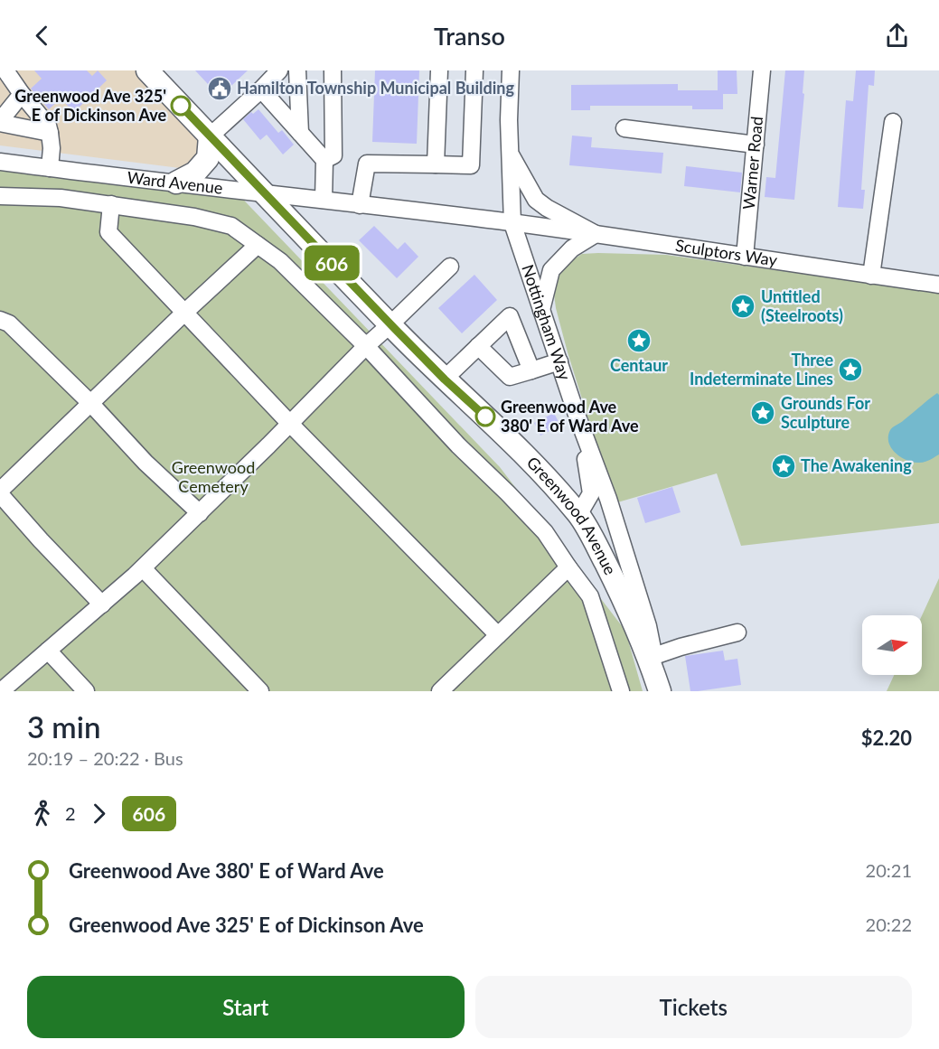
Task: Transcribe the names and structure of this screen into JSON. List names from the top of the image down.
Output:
{
  "streets": {
    "main road": ["Nottingham Way", "Greenwood Avenue"],
    "street": ["Warner Road", "Ward Avenue", "Sculptors Way"]
  },
  "crossings": [
    ["Warner Road", "Sculptors Way"],
    ["Ward Avenue", "Sculptors Way"],
    ["Ward Avenue", "Nottingham Way"],
    ["Ward Avenue", "Greenwood Avenue"],
    ["Sculptors Way", "Nottingham Way"],
    ["Nottingham Way", "Greenwood Avenue"]
  ],
  "parks": ["Greenwood Cemetery"],
  "places": {
    "public building": ["Hamilton Township Municipal Building"],
    "other": ["Greenwood Ave 325' E of Dickinson Ave", "Greenwood Ave 380' E of Ward Ave"],
    "place": [
      "Untitled (Steelroots)",
      "Centaur",
      "Three Indeterminate Lines",
      "Grounds For Sculpture",
      "The Awakening"
    ]
  },
  "lines": ["bus line 606"],
  "north": "right",
  "page": {
    "header": "Transo",
    "on_map": "606",
    "heading": ["3 min", "20:19 – 20:22 · Bus", "$2.20"],
    "legs": ["2", "606"],
    "list": [
      {
        "name": "Greenwood Ave 380' E of Ward Ave",
        "value": "20:21"
      },
      {
        "name": "Greenwood Ave 325' E of Dickinson Ave",
        "value": "20:22"
      }
    ],
    "buttons": ["Start", "Tickets"]
  }
}
